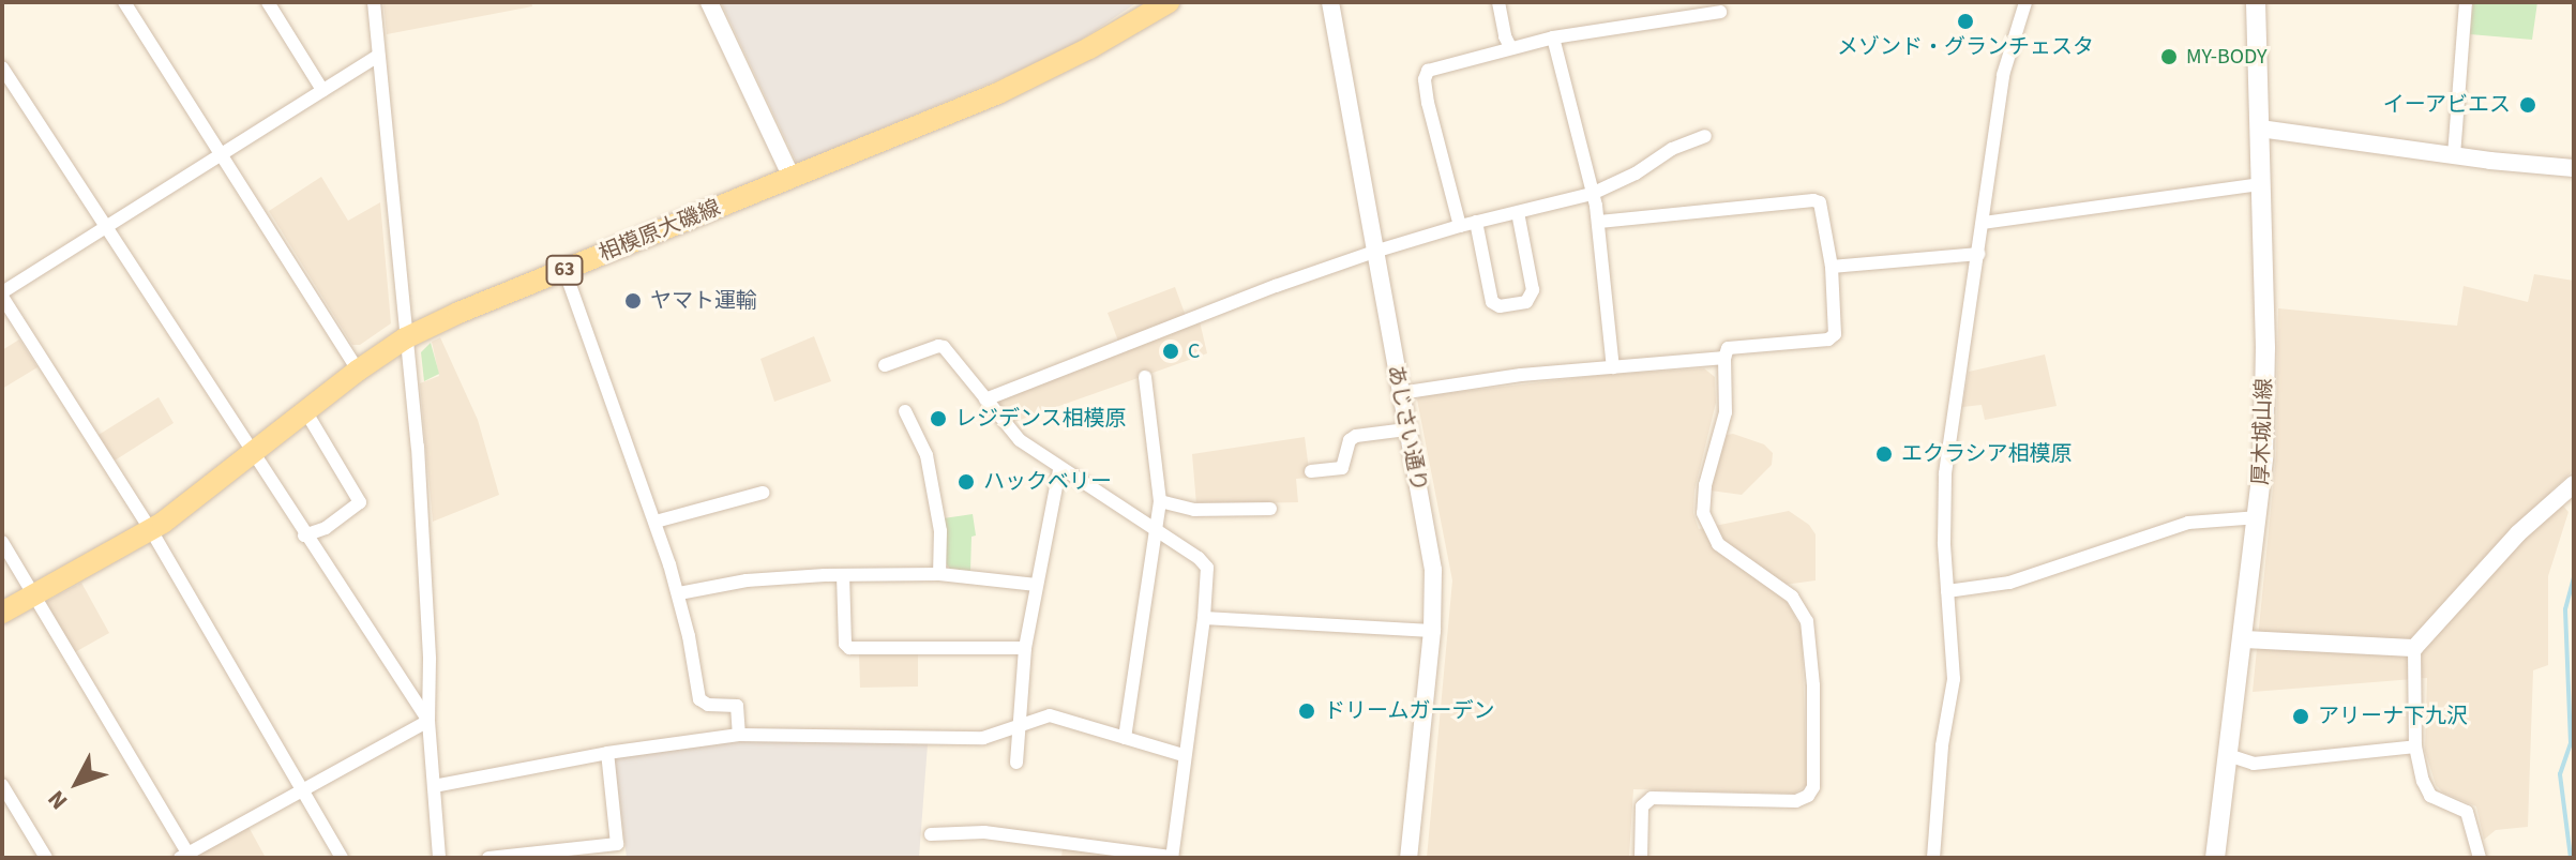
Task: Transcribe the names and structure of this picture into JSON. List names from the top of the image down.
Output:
{
  "streets": {
    "main road": ["相模原大磯線", "63", "厚木城山線"],
    "street": ["あじさい通り"]
  },
  "places": [
    "メゾンド・グランチェスタ",
    "MY-BODY",
    "イーアビエス",
    "ヤマト運輸",
    "C",
    "レジデンス相模原",
    "エクラシア相模原",
    "ハックベリー",
    "ドリームガーデン",
    "アリーナ下九沢"
  ],
  "north": "bottom left"
}
